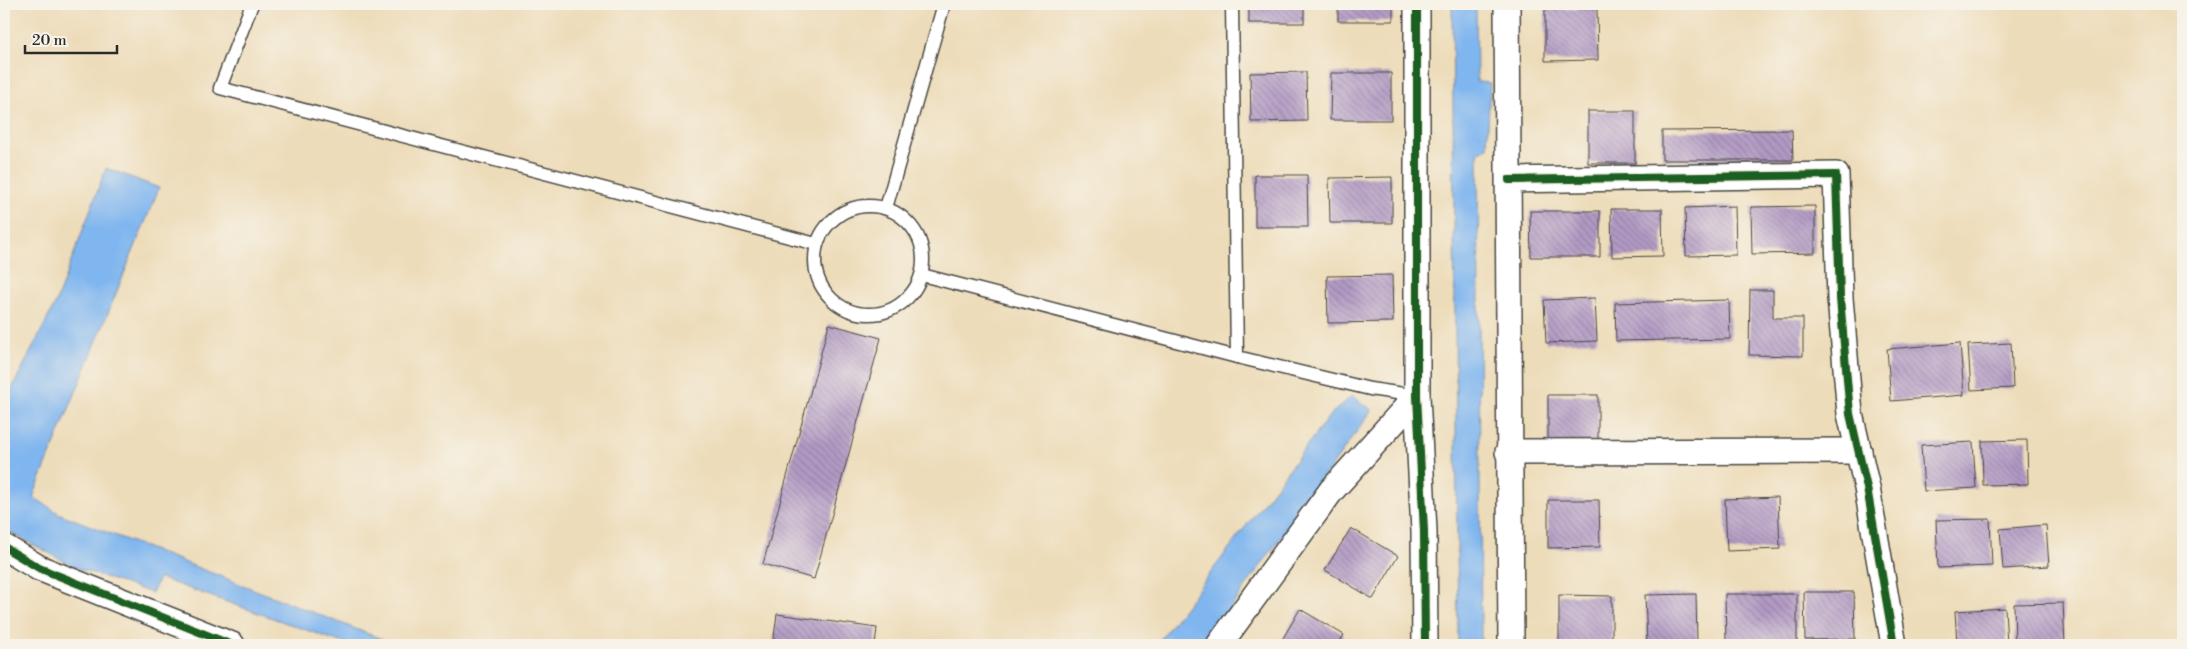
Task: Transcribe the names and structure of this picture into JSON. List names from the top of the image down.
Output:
{
  "scale_bar": "20 m"
}
